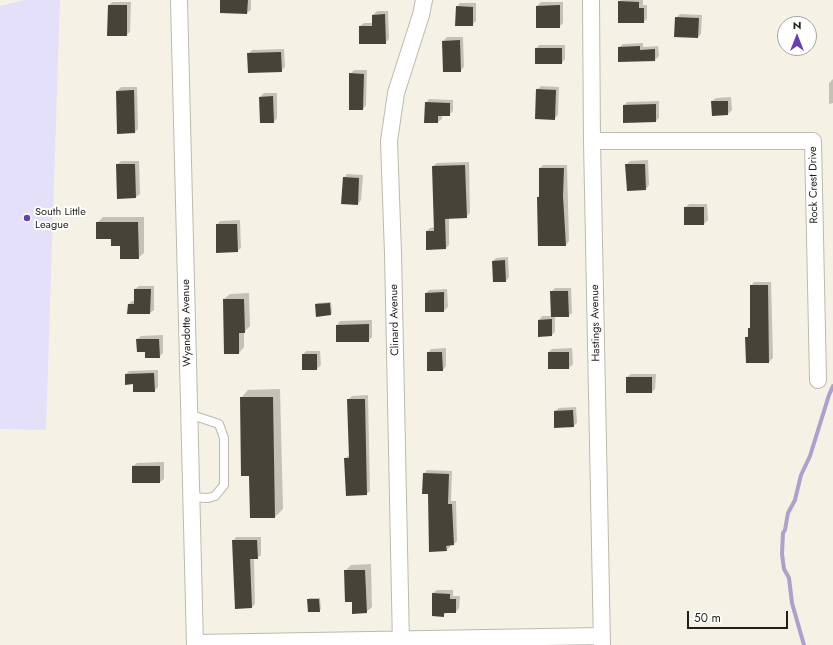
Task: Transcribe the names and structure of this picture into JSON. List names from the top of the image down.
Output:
{
  "streets": {
    "street": [
      "Rock Crest Drive",
      "Clinard Avenue",
      "Wyandotte Avenue",
      "Hastings Avenue"
    ]
  },
  "crossings": [
    ["Rock Crest Drive", "Hastings Avenue"]
  ],
  "places": ["South Little League"],
  "scale_bar": "50 m",
  "north": "top"
}
